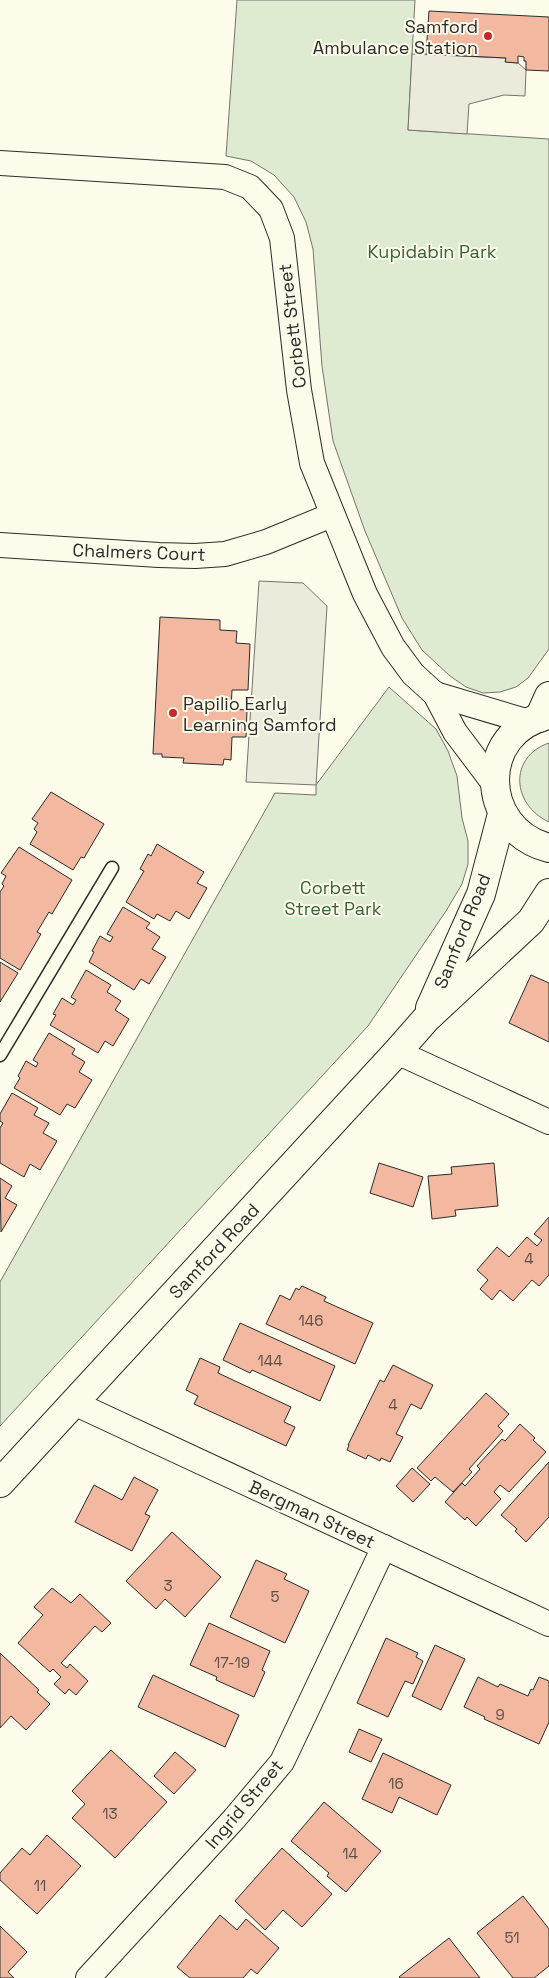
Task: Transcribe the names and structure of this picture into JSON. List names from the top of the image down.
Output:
{
  "streets": {
    "main road": ["Samford Road"],
    "street": [
      "Corbett Street",
      "Chalmers Court",
      "Bergman Street",
      "Ingrid Street"
    ]
  },
  "crossings": [
    ["Corbett Street", "Chalmers Court"],
    ["Samford Road", "Bergman Street"],
    ["Bergman Street", "Ingrid Street"]
  ],
  "parks": ["Kupidabin Park", "Corbett Street Park"],
  "places": ["Samford Ambulance Station", "Papilio Early Learning Samford"],
  "house_numbers": [
    "4",
    "146",
    "144",
    "4",
    "3",
    "5",
    "17-19",
    "9",
    "16",
    "13",
    "14",
    "11",
    "51"
  ]
}
